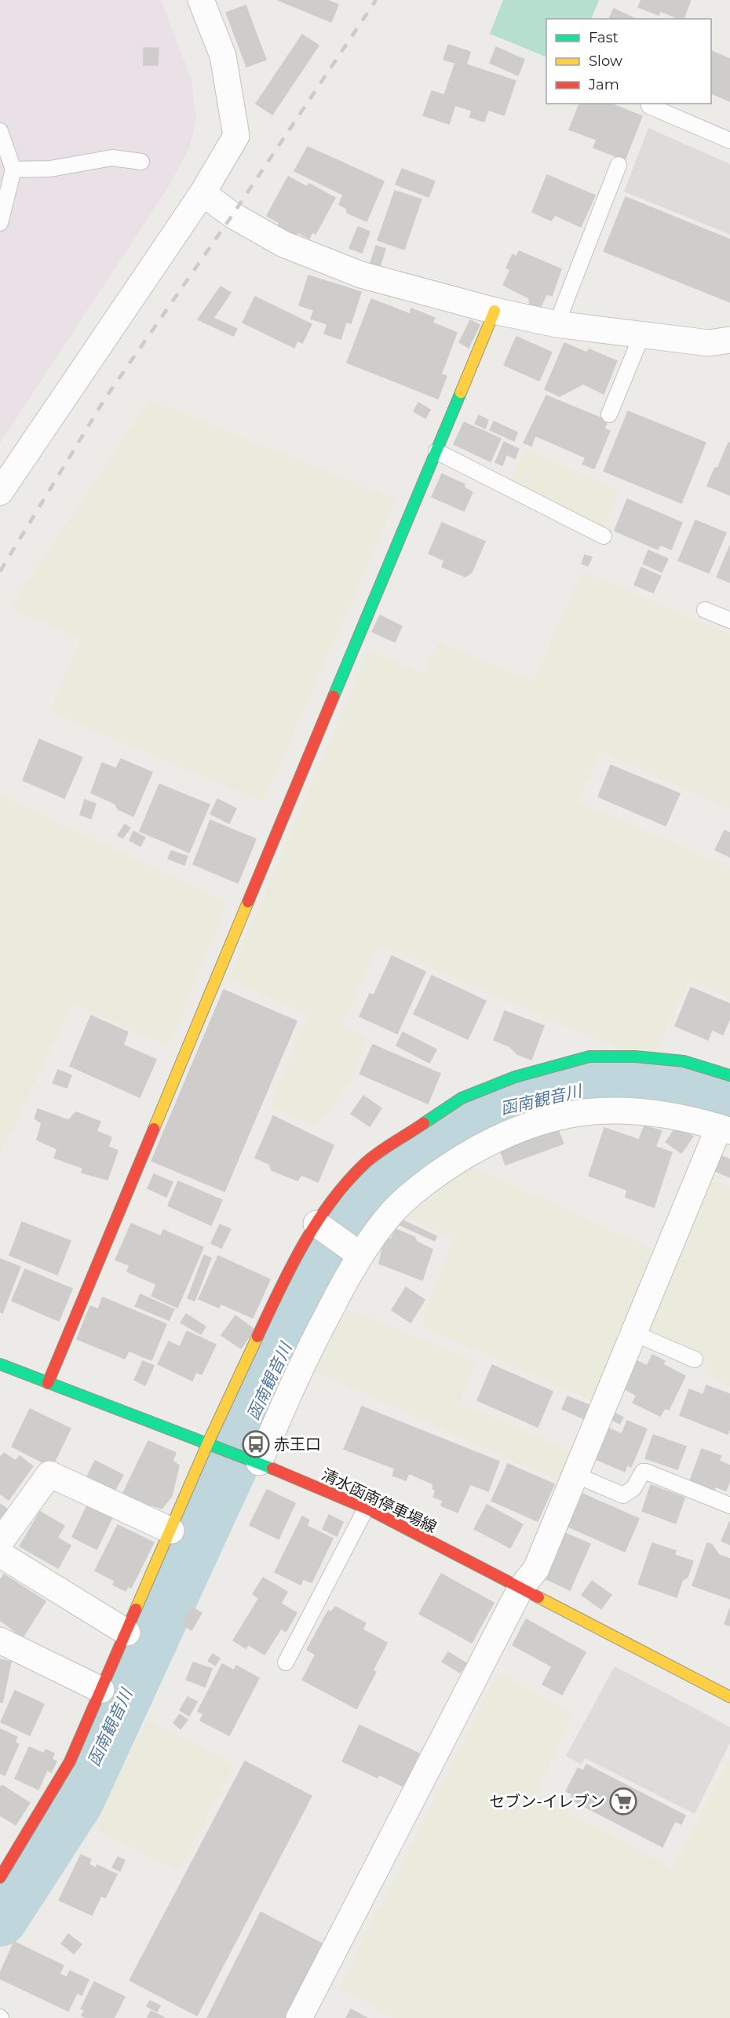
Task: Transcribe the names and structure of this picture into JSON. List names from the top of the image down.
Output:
{
  "streets": {
    "street": ["清水函南停車場線"]
  },
  "water": ["函南観音川"],
  "places": {
    "bus stop": ["赤王口"],
    "supermarket": ["セブン-イレブン"]
  },
  "legend": ["Fast", "Slow", "Jam"]
}
